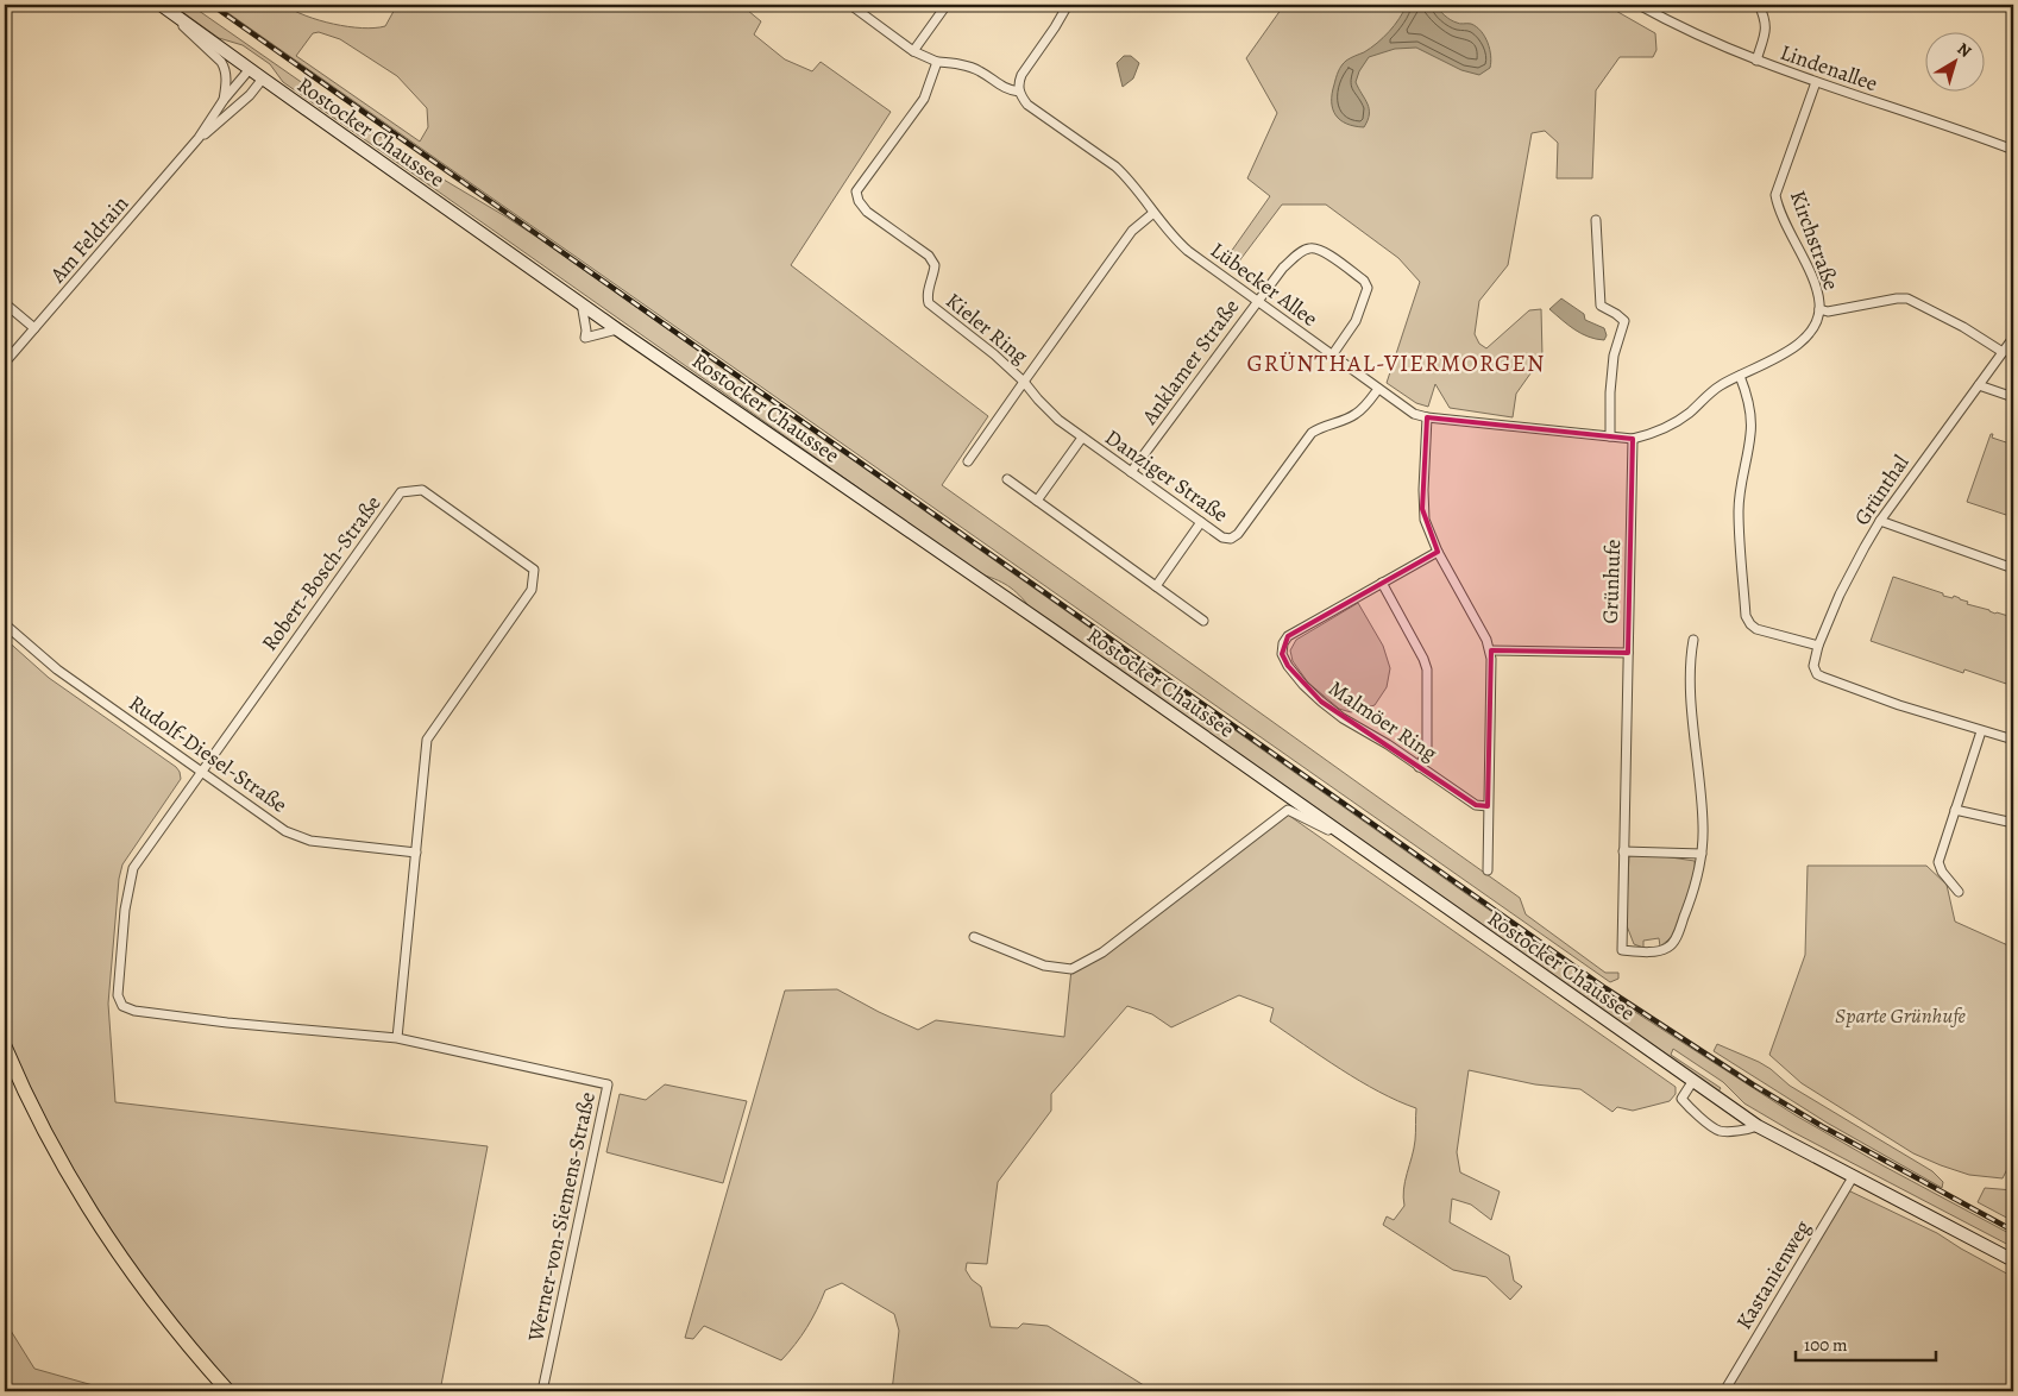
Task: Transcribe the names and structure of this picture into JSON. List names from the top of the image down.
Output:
{
  "streets": {
    "main road": ["Rostocker Chaussee"],
    "street": [
      "Lindenallee",
      "Am Feldrain",
      "Kirchstraße",
      "Lübecker Allee",
      "Kieler Ring",
      "Anklamer Straße",
      "Danziger Straße",
      "Grünthal",
      "Robert-Bosch-Straße",
      "Grünhufe",
      "Malmöer Ring",
      "Rudolf-Diesel-Straße",
      "Werner-von-Siemens-Straße",
      "Kastanienweg"
    ]
  },
  "crossings": [
    ["Lindenallee", "Kirchstraße"],
    ["Rostocker Chaussee", "Am Feldrain"],
    ["Rostocker Chaussee", "Kastanienweg"],
    ["Lübecker Allee", "Kieler Ring"],
    ["Lübecker Allee", "Anklamer Straße"],
    ["Lübecker Allee", "Danziger Straße"],
    ["Lübecker Allee", "Grünhufe"],
    ["Kieler Ring", "Danziger Straße"],
    ["Anklamer Straße", "Danziger Straße"],
    ["Robert-Bosch-Straße", "Rudolf-Diesel-Straße"],
    ["Robert-Bosch-Straße", "Werner-von-Siemens-Straße"],
    ["Rudolf-Diesel-Straße", "Werner-von-Siemens-Straße"]
  ],
  "districts": ["GRÜNTHAL-VIERMORGEN"],
  "parks": ["Sparte Grünhufe"],
  "scale_bar": "100 m",
  "north": "top right"
}
